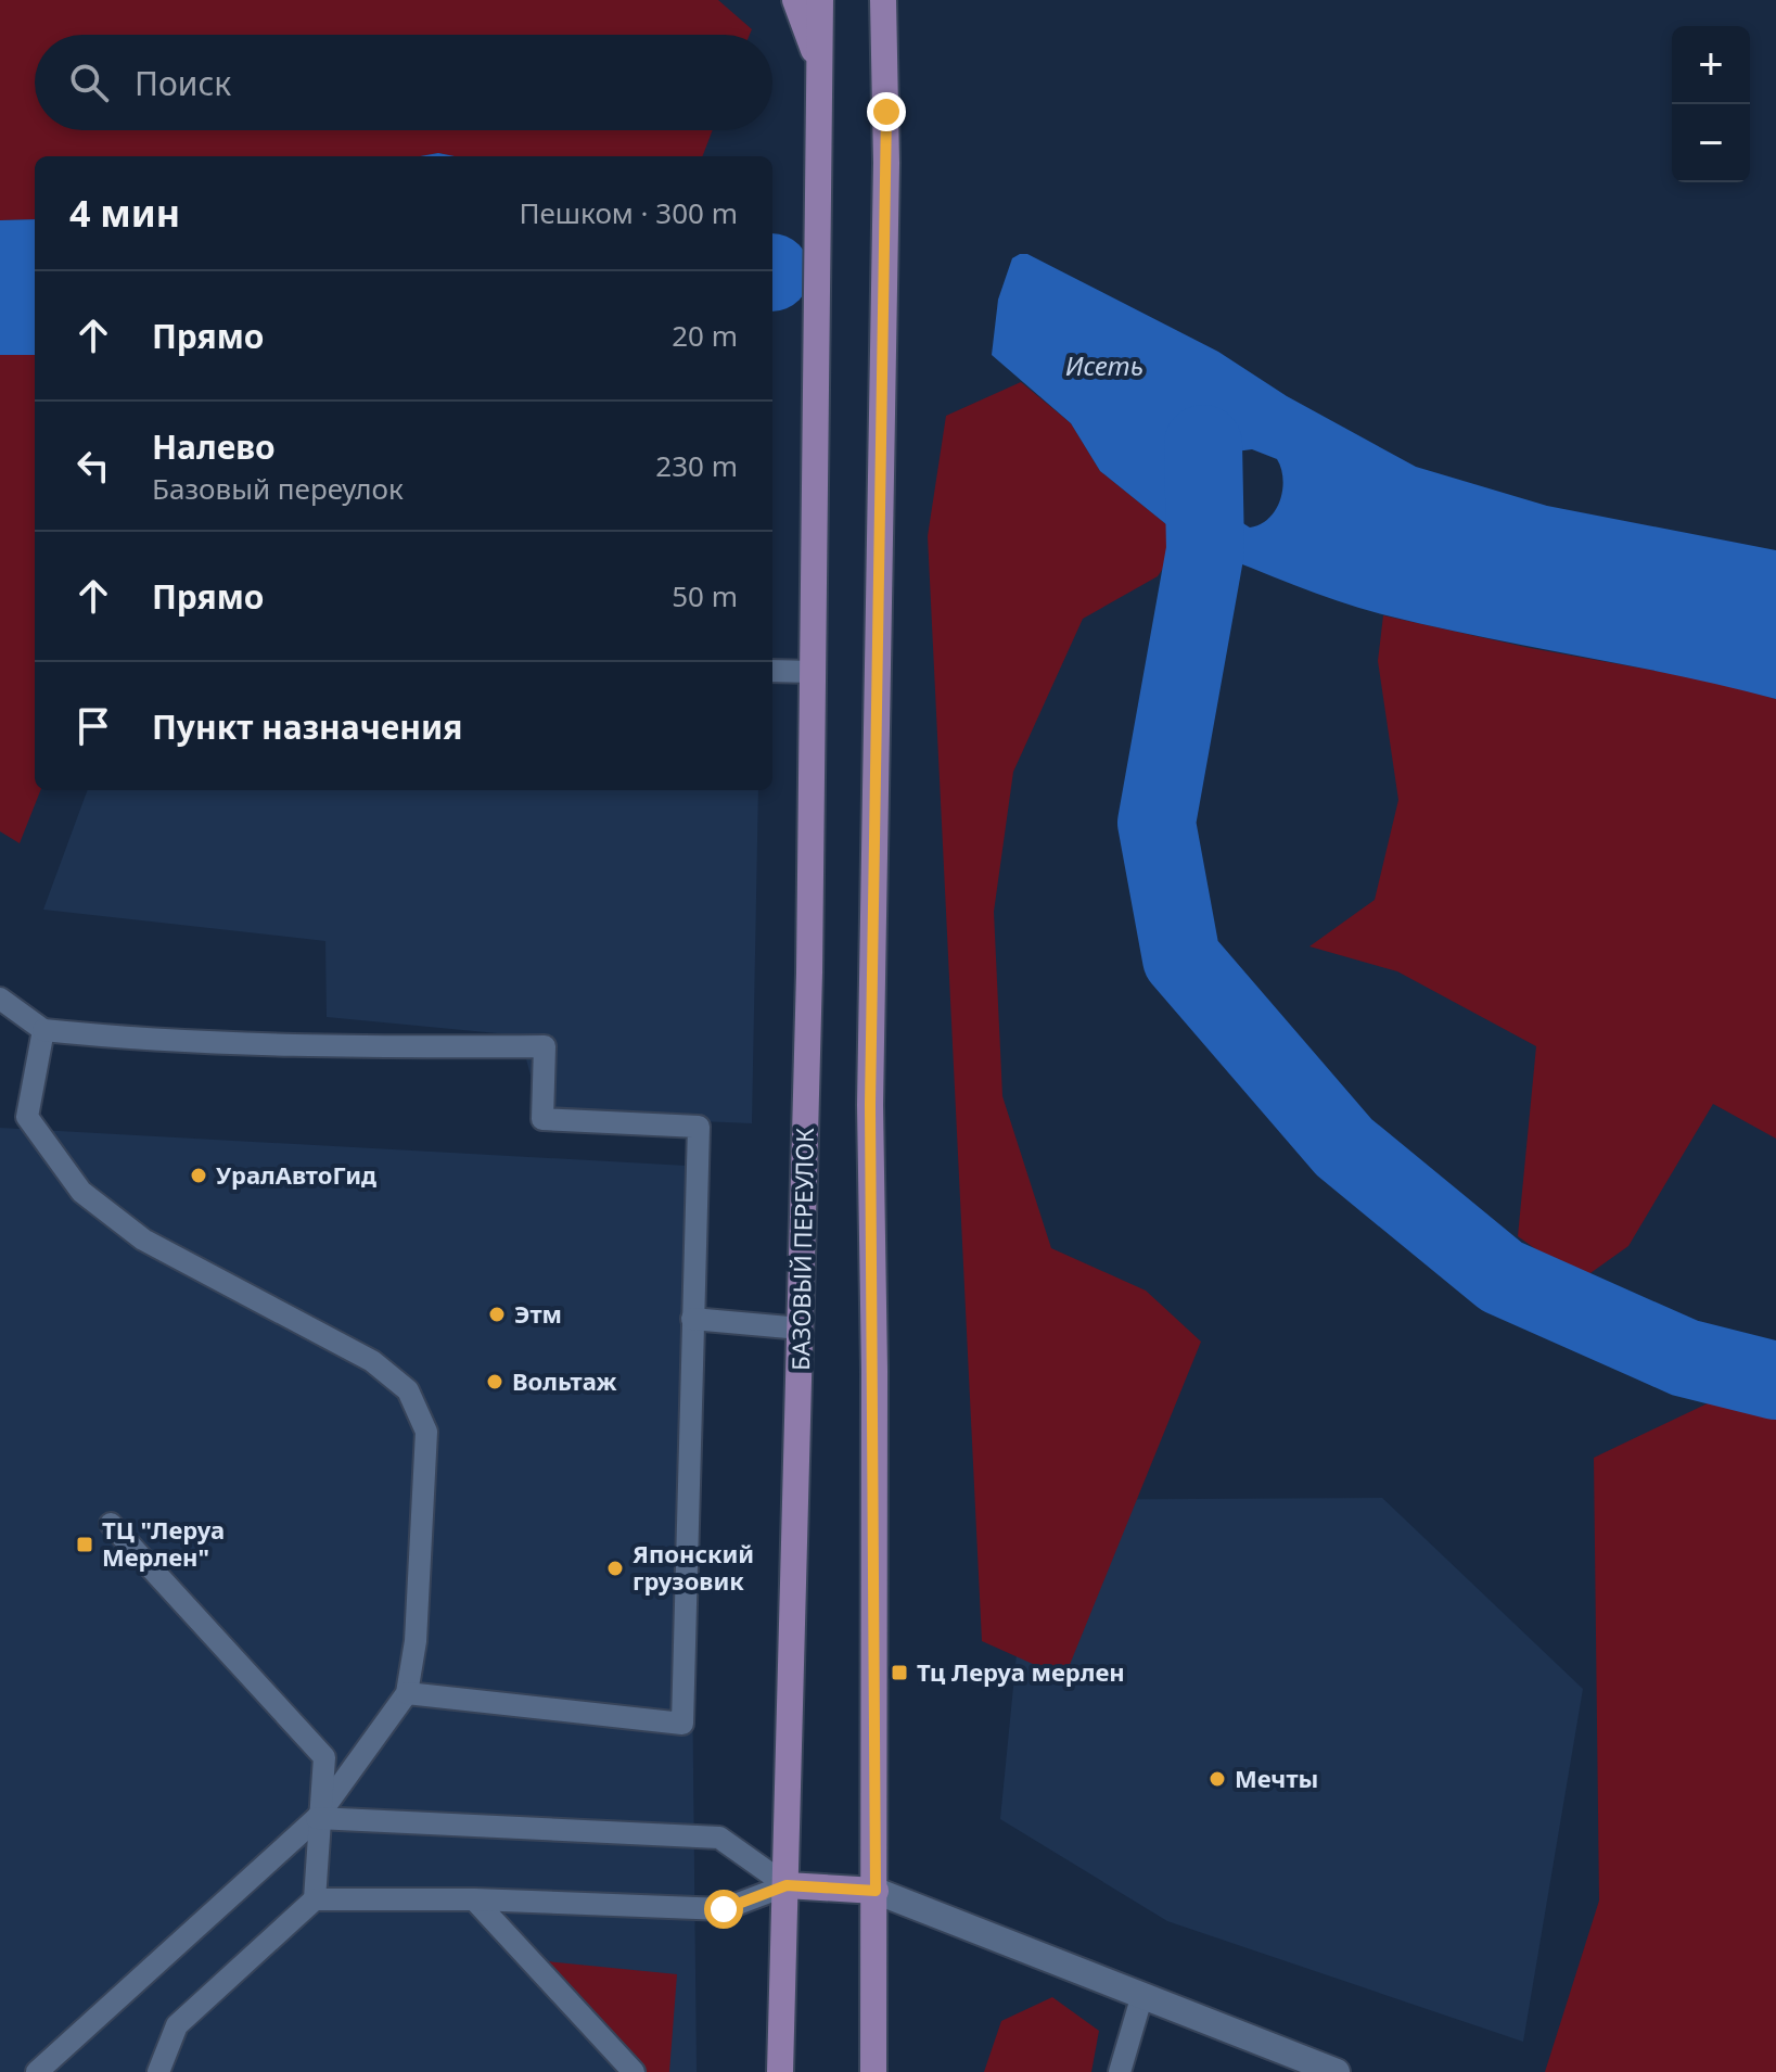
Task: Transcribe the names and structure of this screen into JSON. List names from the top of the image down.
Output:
{
  "streets": {
    "main road": ["БАЗОВЫЙ ПЕРЕУЛОК"]
  },
  "water": ["Исеть"],
  "places": {
    "other": [
      "УралАвтоГид",
      "Этм",
      "Вольтаж",
      "Японский грузовик",
      "Мечты"
    ],
    "transit": ["ТЦ \"Леруа Мерлен\"", "Тц Леруа мерлен"]
  },
  "page": {
    "map_buttons": ["+", "−"],
    "search": "Поиск",
    "heading": ["4 мин", "Пешком · 300 m"],
    "list": [
      ["Прямо", "20 m"],
      ["Налево", "Базовый переулок", "230 m"],
      ["Прямо", "50 m"],
      "Пункт назначения"
    ]
  }
}
